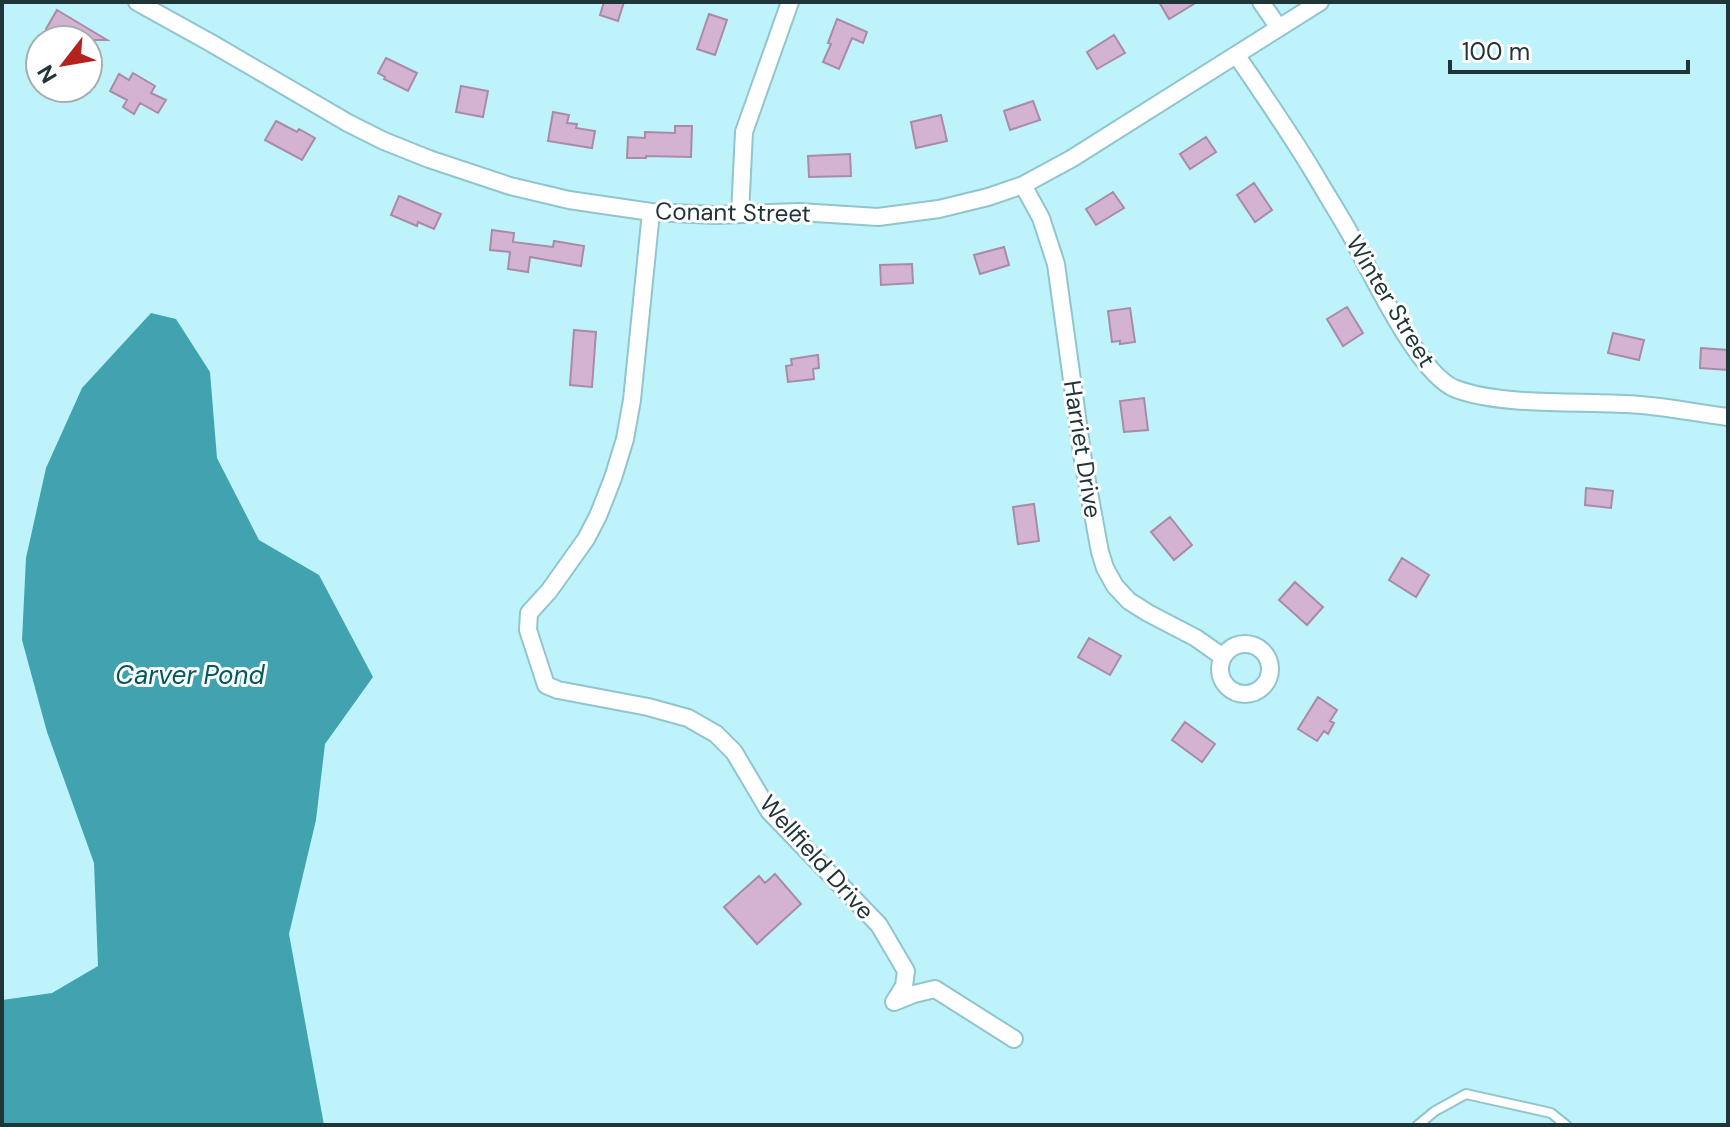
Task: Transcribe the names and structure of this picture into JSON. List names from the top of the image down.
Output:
{
  "streets": {
    "street": [
      "Conant Street",
      "Winter Street",
      "Harriet Drive",
      "Wellfield Drive"
    ]
  },
  "crossings": [
    ["Conant Street", "Winter Street"],
    ["Conant Street", "Harriet Drive"],
    ["Conant Street", "Wellfield Drive"]
  ],
  "water": ["Carver Pond"],
  "scale_bar": "100 m",
  "north": "bottom left"
}
